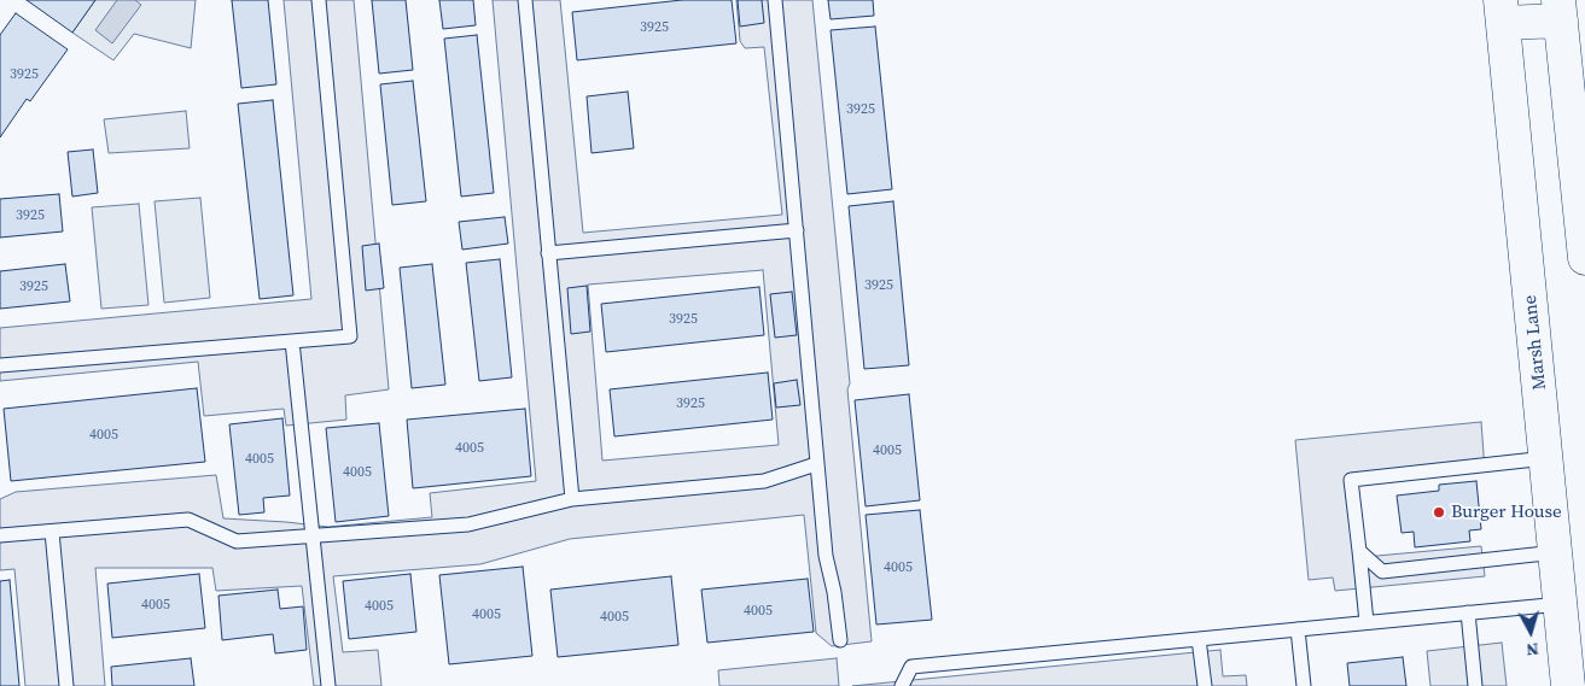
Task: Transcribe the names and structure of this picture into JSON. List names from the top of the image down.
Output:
{
  "streets": {
    "main road": ["Marsh Lane"]
  },
  "places": ["Burger House"],
  "house_numbers": [
    "3925",
    "3925",
    "3925",
    "3925",
    "3925",
    "3925",
    "3925",
    "3925",
    "4005",
    "4005",
    "4005",
    "4005",
    "4005",
    "4005",
    "4005",
    "4005",
    "4005",
    "4005",
    "4005"
  ],
  "north": "bottom"
}
